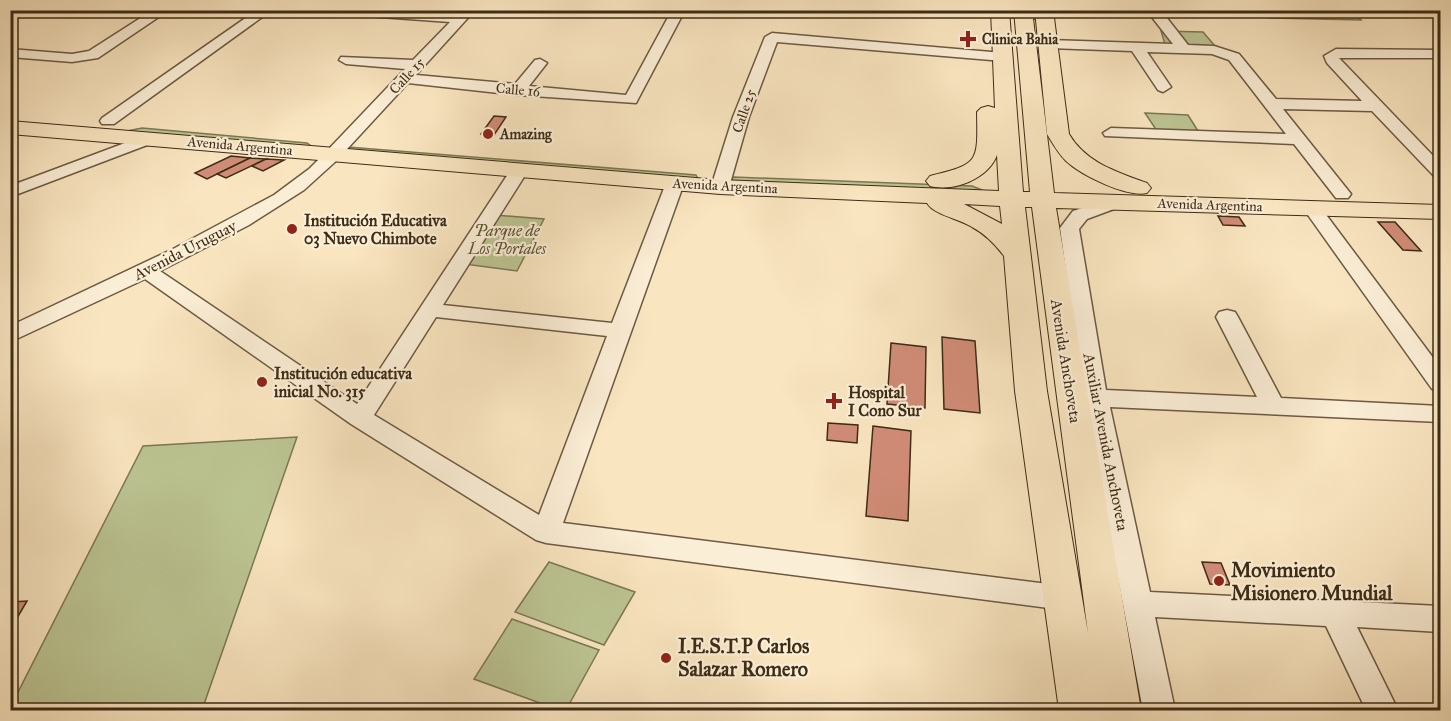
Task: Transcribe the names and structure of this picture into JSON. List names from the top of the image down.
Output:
{
  "streets": {
    "main road": ["Avenida Argentina", "Avenida Anchoveta"],
    "street": [
      "Calle 15",
      "Calle 16",
      "Calle 25",
      "Avenida Uruguay",
      "Auxiliar Avenida Anchoveta"
    ]
  },
  "crossings": [
    ["Calle 15", "Calle 16"],
    ["Calle 15", "Avenida Argentina"],
    ["Calle 15", "Avenida Uruguay"],
    ["Calle 25", "Avenida Argentina"],
    ["Calle 25", "Avenida Anchoveta"],
    ["Avenida Argentina", "Avenida Uruguay"],
    ["Avenida Argentina", "Avenida Anchoveta"],
    ["Avenida Argentina", "Auxiliar Avenida Anchoveta"]
  ],
  "parks": ["Parque de Los Portales"],
  "places": {
    "health": ["Clinica Bahia", "Hospital I Cono Sur"],
    "other": [
      "Amazing",
      "Institución Educativa 03 Nuevo Chimbote",
      "Institución educativa inicial No. 315",
      "Movimiento Misionero Mundial",
      "I.E.S.T.P Carlos Salazar Romero"
    ]
  }
}
